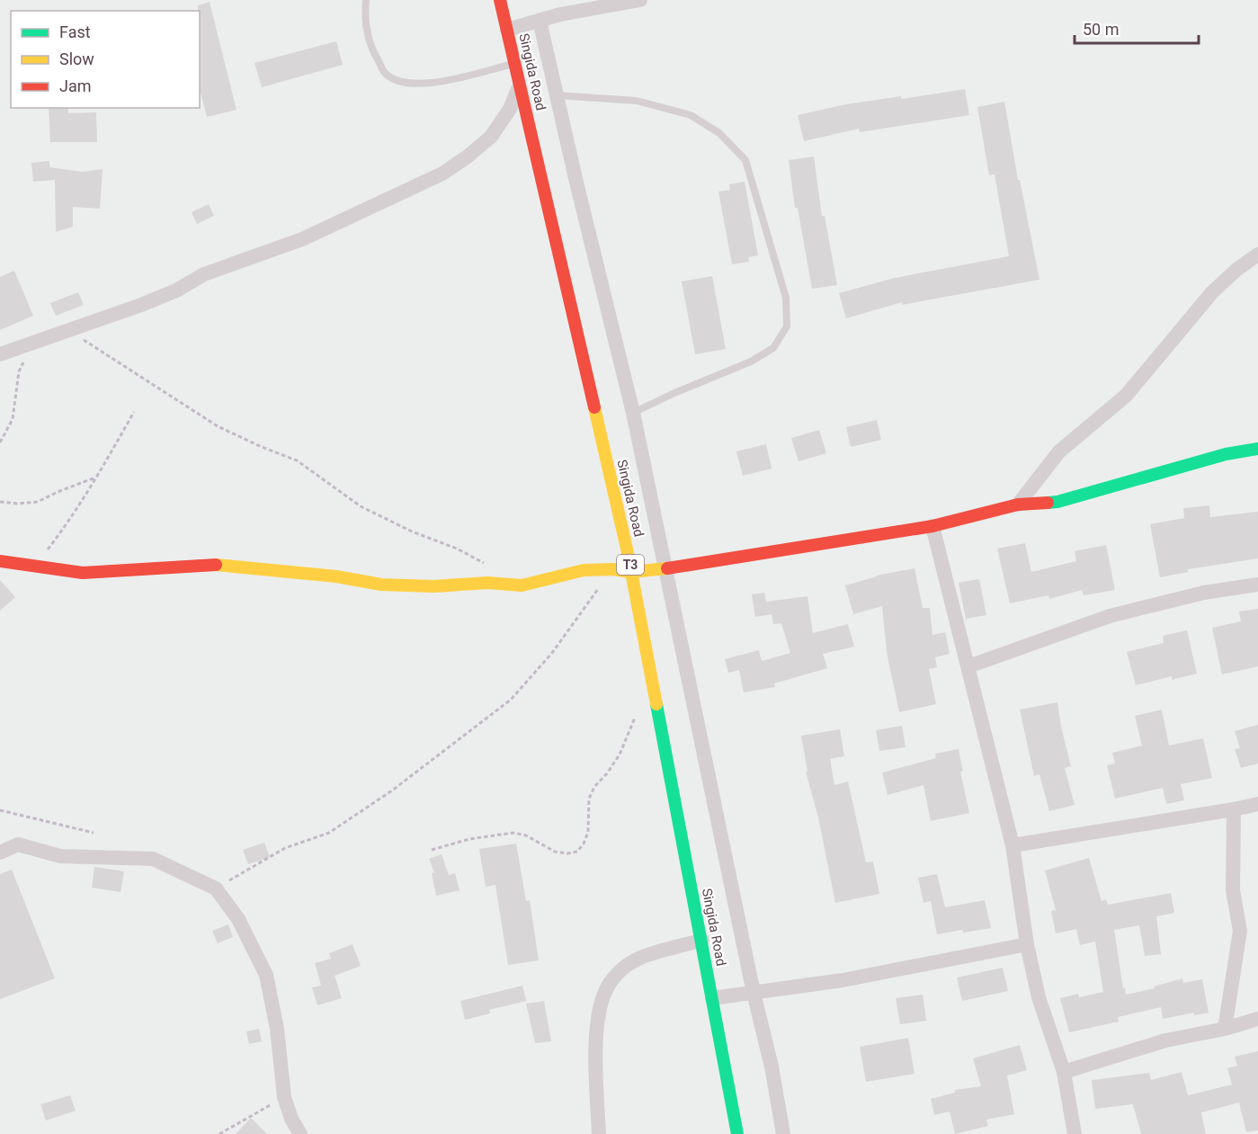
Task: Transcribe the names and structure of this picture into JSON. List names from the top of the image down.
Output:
{
  "streets": {
    "main road": ["Singida Road", "T3"]
  },
  "legend": ["Fast", "Slow", "Jam"],
  "scale_bar": "50 m"
}
